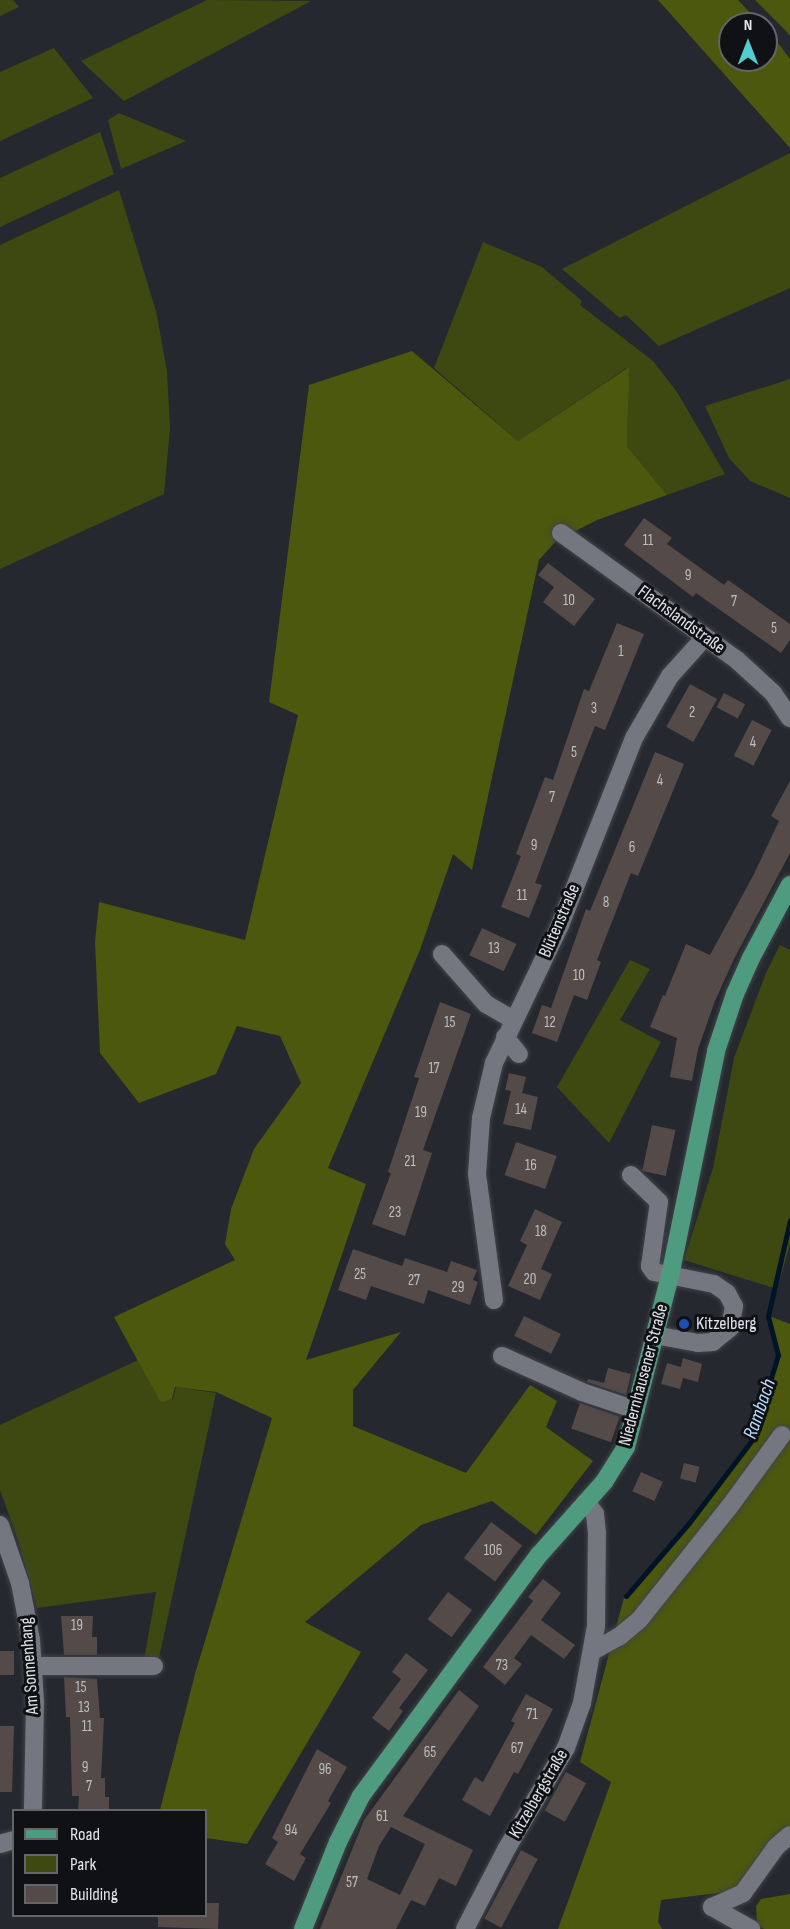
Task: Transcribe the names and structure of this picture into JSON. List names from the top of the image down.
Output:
{
  "streets": {
    "main road": ["Niedernhausener Straße"],
    "street": [
      "Flachslandstraße",
      "Blütenstraße",
      "Am Sonnenhang",
      "Kitzelbergstraße"
    ]
  },
  "crossings": [
    ["Flachslandstraße", "Blütenstraße"],
    ["Niedernhausener Straße", "Kitzelbergstraße"]
  ],
  "water": ["Rambach"],
  "places": ["Kitzelberg"],
  "house_numbers": [
    "11",
    "9",
    "10",
    "7",
    "5",
    "1",
    "3",
    "2",
    "4",
    "5",
    "4",
    "7",
    "9",
    "6",
    "11",
    "8",
    "13",
    "10",
    "15",
    "12",
    "17",
    "14",
    "19",
    "21",
    "16",
    "23",
    "18",
    "25",
    "20",
    "27",
    "29",
    "106",
    "19",
    "73",
    "15",
    "13",
    "71",
    "11",
    "67",
    "65",
    "9",
    "96",
    "7",
    "61",
    "94",
    "57"
  ],
  "legend": ["Road", "Park", "Building"],
  "north": "top"
}
